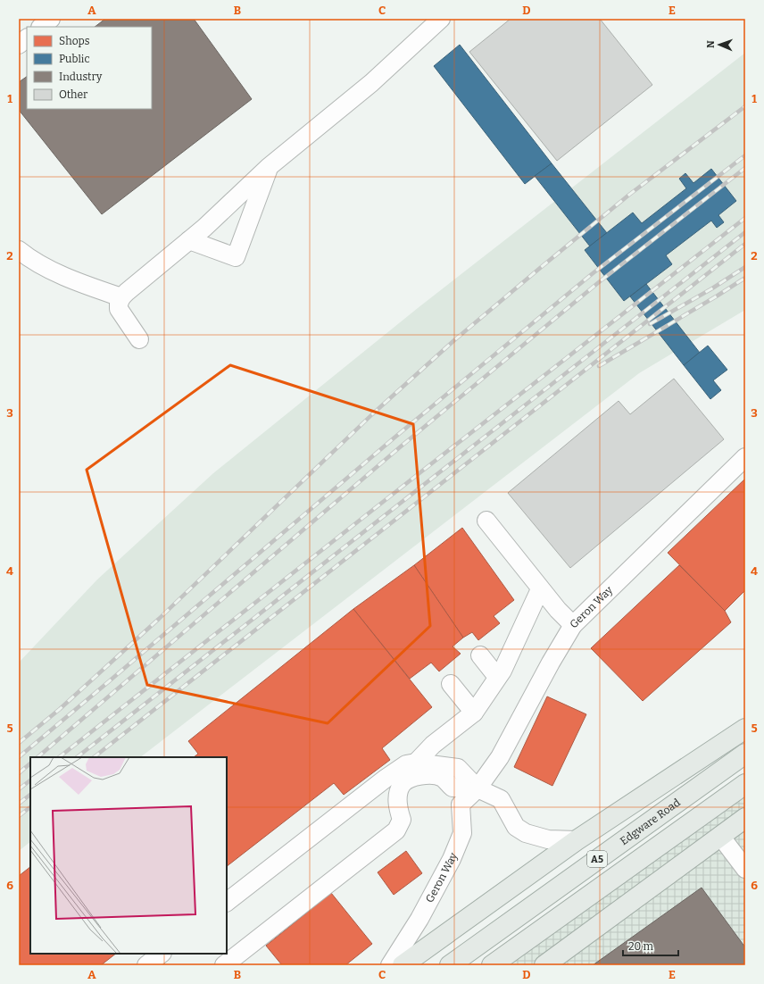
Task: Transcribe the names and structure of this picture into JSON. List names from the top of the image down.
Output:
{
  "streets": {
    "main road": ["Edgware Road", "A5"],
    "street": ["Geron Way"]
  },
  "legend": [
    "Shops",
    "Public",
    "Industry",
    "Other"
  ],
  "scale_bar": "20 m",
  "north": "left",
  "grid": {
    "columns": [
      "A",
      "B",
      "C",
      "D",
      "E"
    ],
    "rows": [
      "1",
      "2",
      "3",
      "4",
      "5",
      "6"
    ]
  }
}
